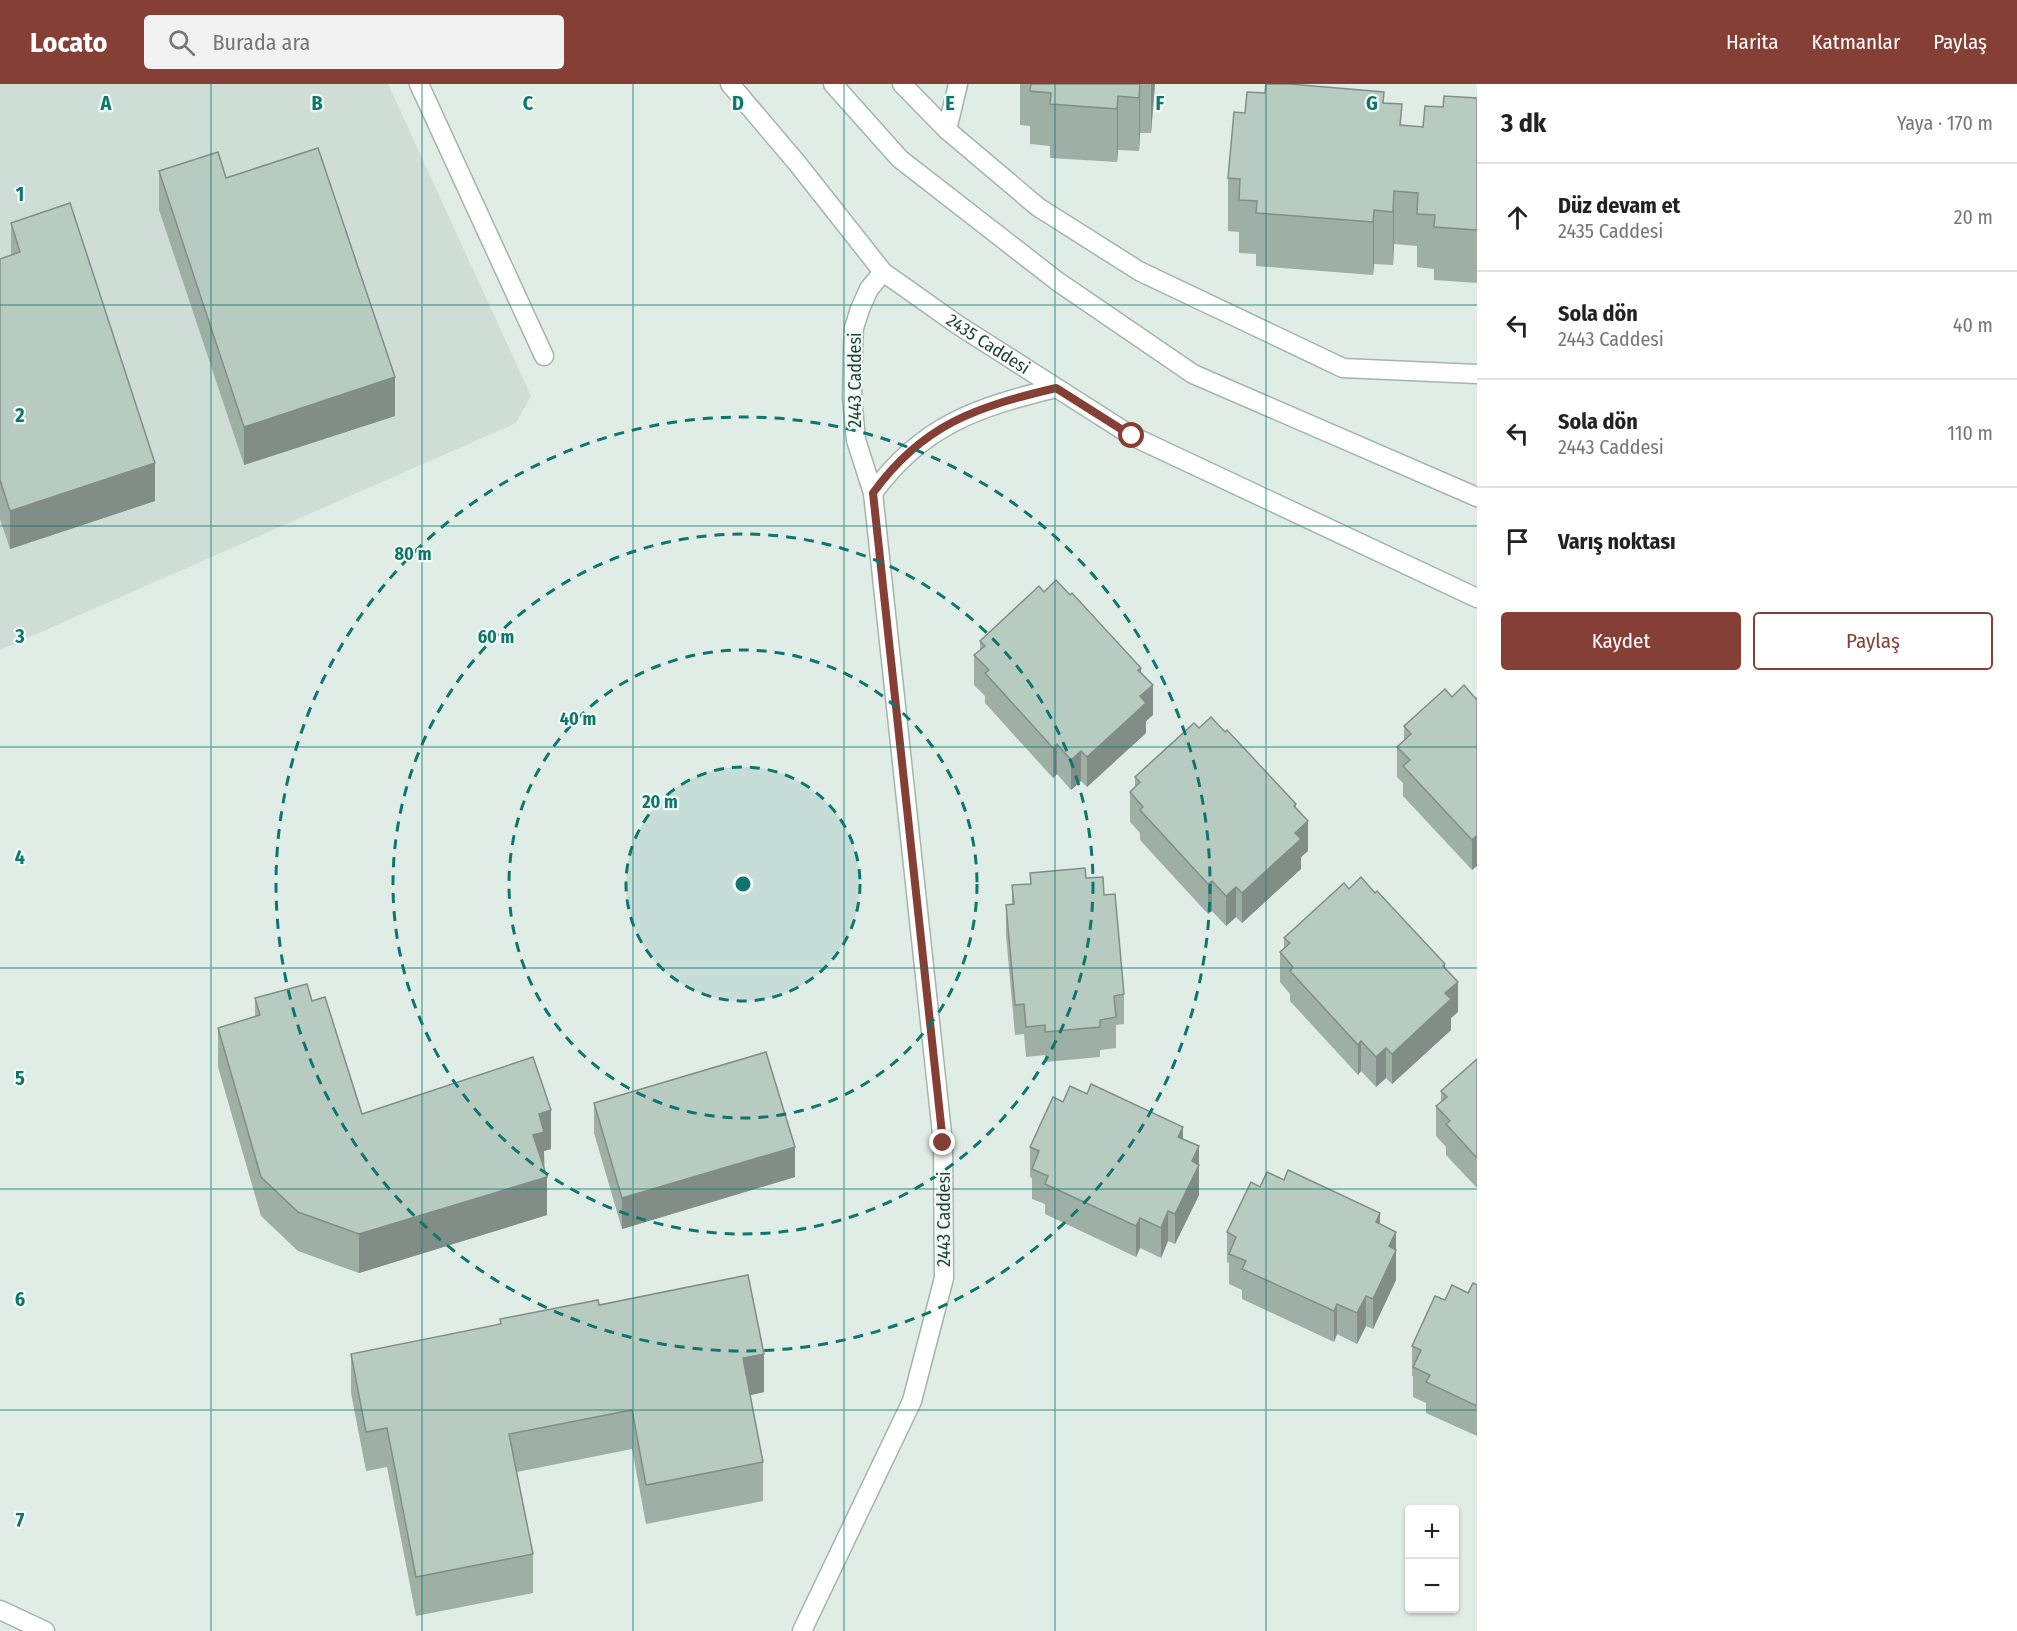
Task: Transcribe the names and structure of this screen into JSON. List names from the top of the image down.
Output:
{
  "streets": {
    "street": ["2435 Caddesi", "2443 Caddesi"]
  },
  "crossings": [
    ["2435 Caddesi", "2443 Caddesi"]
  ],
  "page": {
    "header": "Locato",
    "search": "Burada ara",
    "nav": ["Harita", "Katmanlar", "Paylaş"],
    "heading": ["3 dk", "Yaya · 170 m"],
    "list": [
      ["Düz devam et", "2435 Caddesi", "20 m"],
      ["Sola dön", "2443 Caddesi", "40 m"],
      ["Sola dön", "2443 Caddesi", "110 m"],
      "Varış noktası"
    ],
    "buttons": ["Kaydet", "Paylaş"],
    "map_buttons": ["+", "−"]
  },
  "grid": {
    "columns": [
      "A",
      "B",
      "C",
      "D",
      "E",
      "F",
      "G"
    ],
    "rows": [
      "1",
      "2",
      "3",
      "4",
      "5",
      "6",
      "7"
    ]
  },
  "rings": [
    "80 m",
    "60 m",
    "40 m",
    "20 m"
  ]
}
